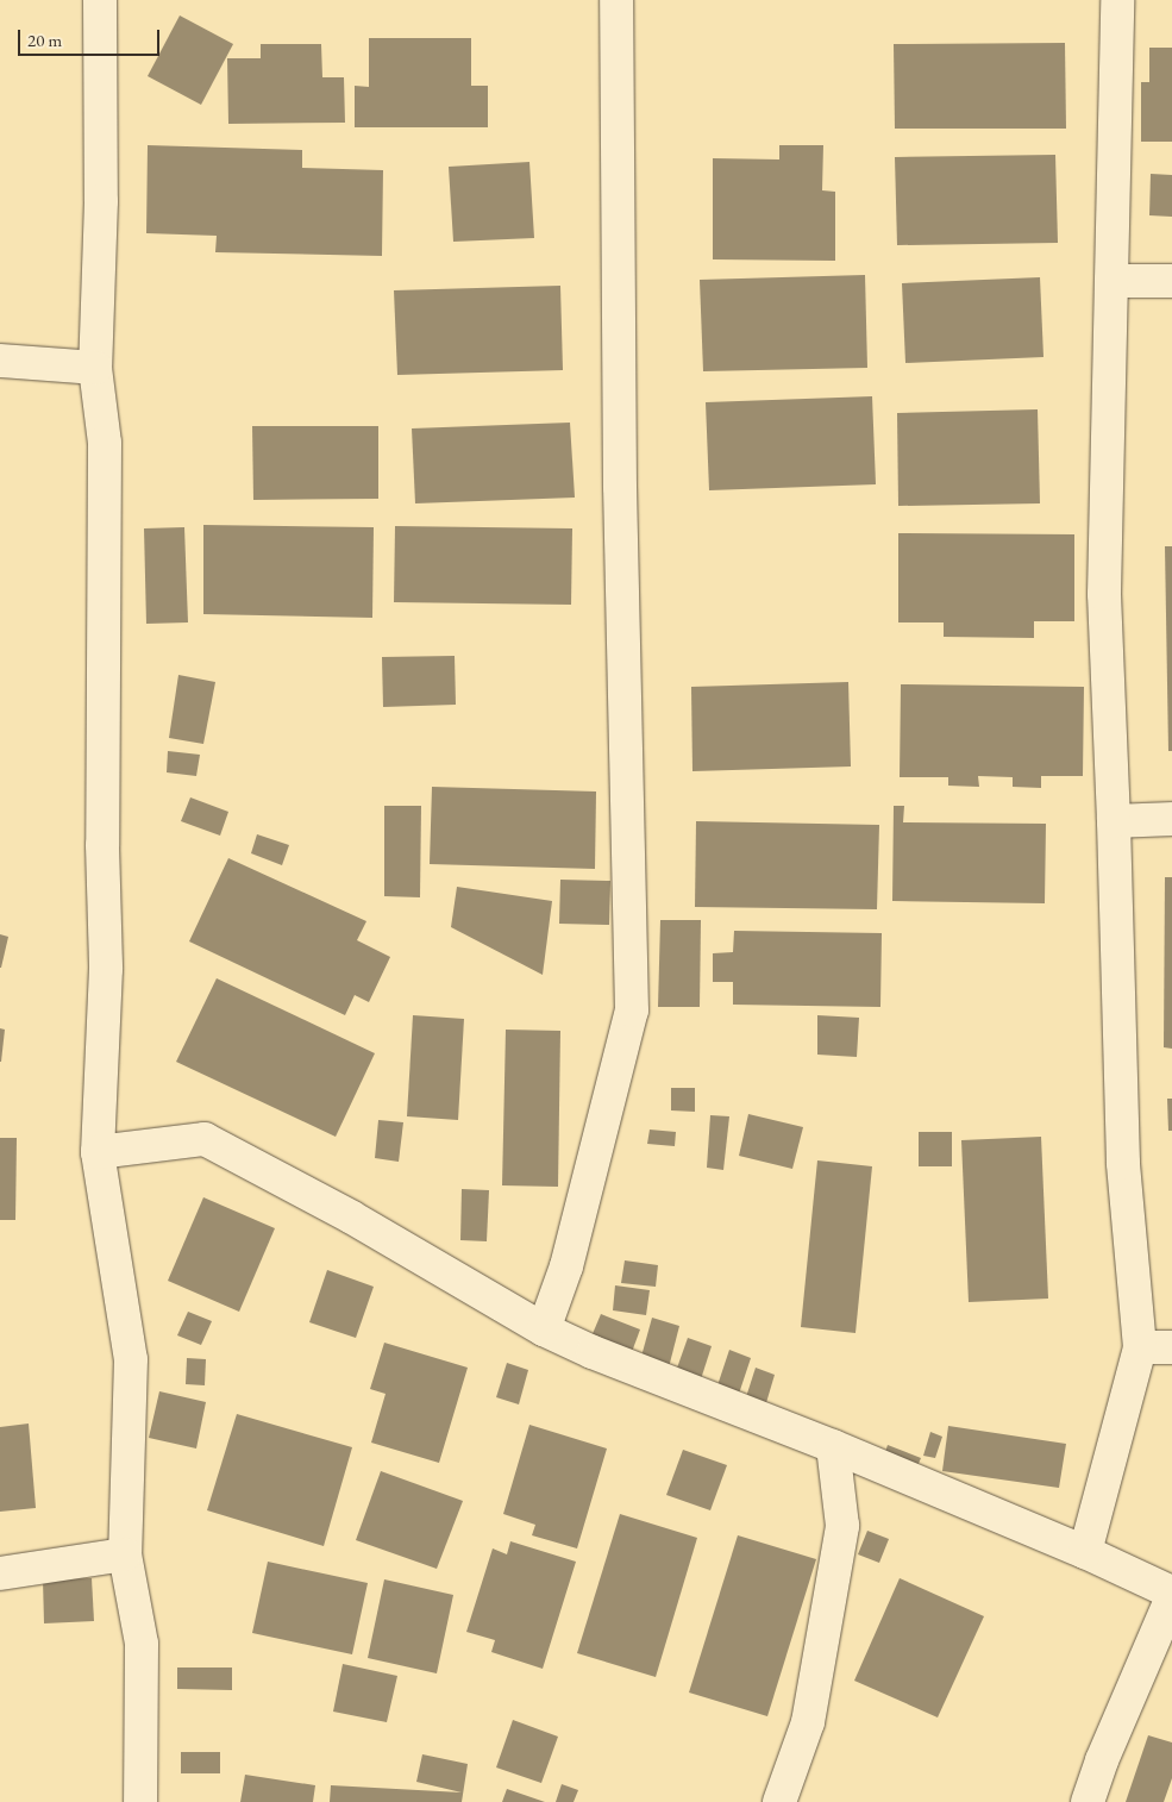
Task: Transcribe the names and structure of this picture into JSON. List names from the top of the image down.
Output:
{
  "scale_bar": "20 m"
}
